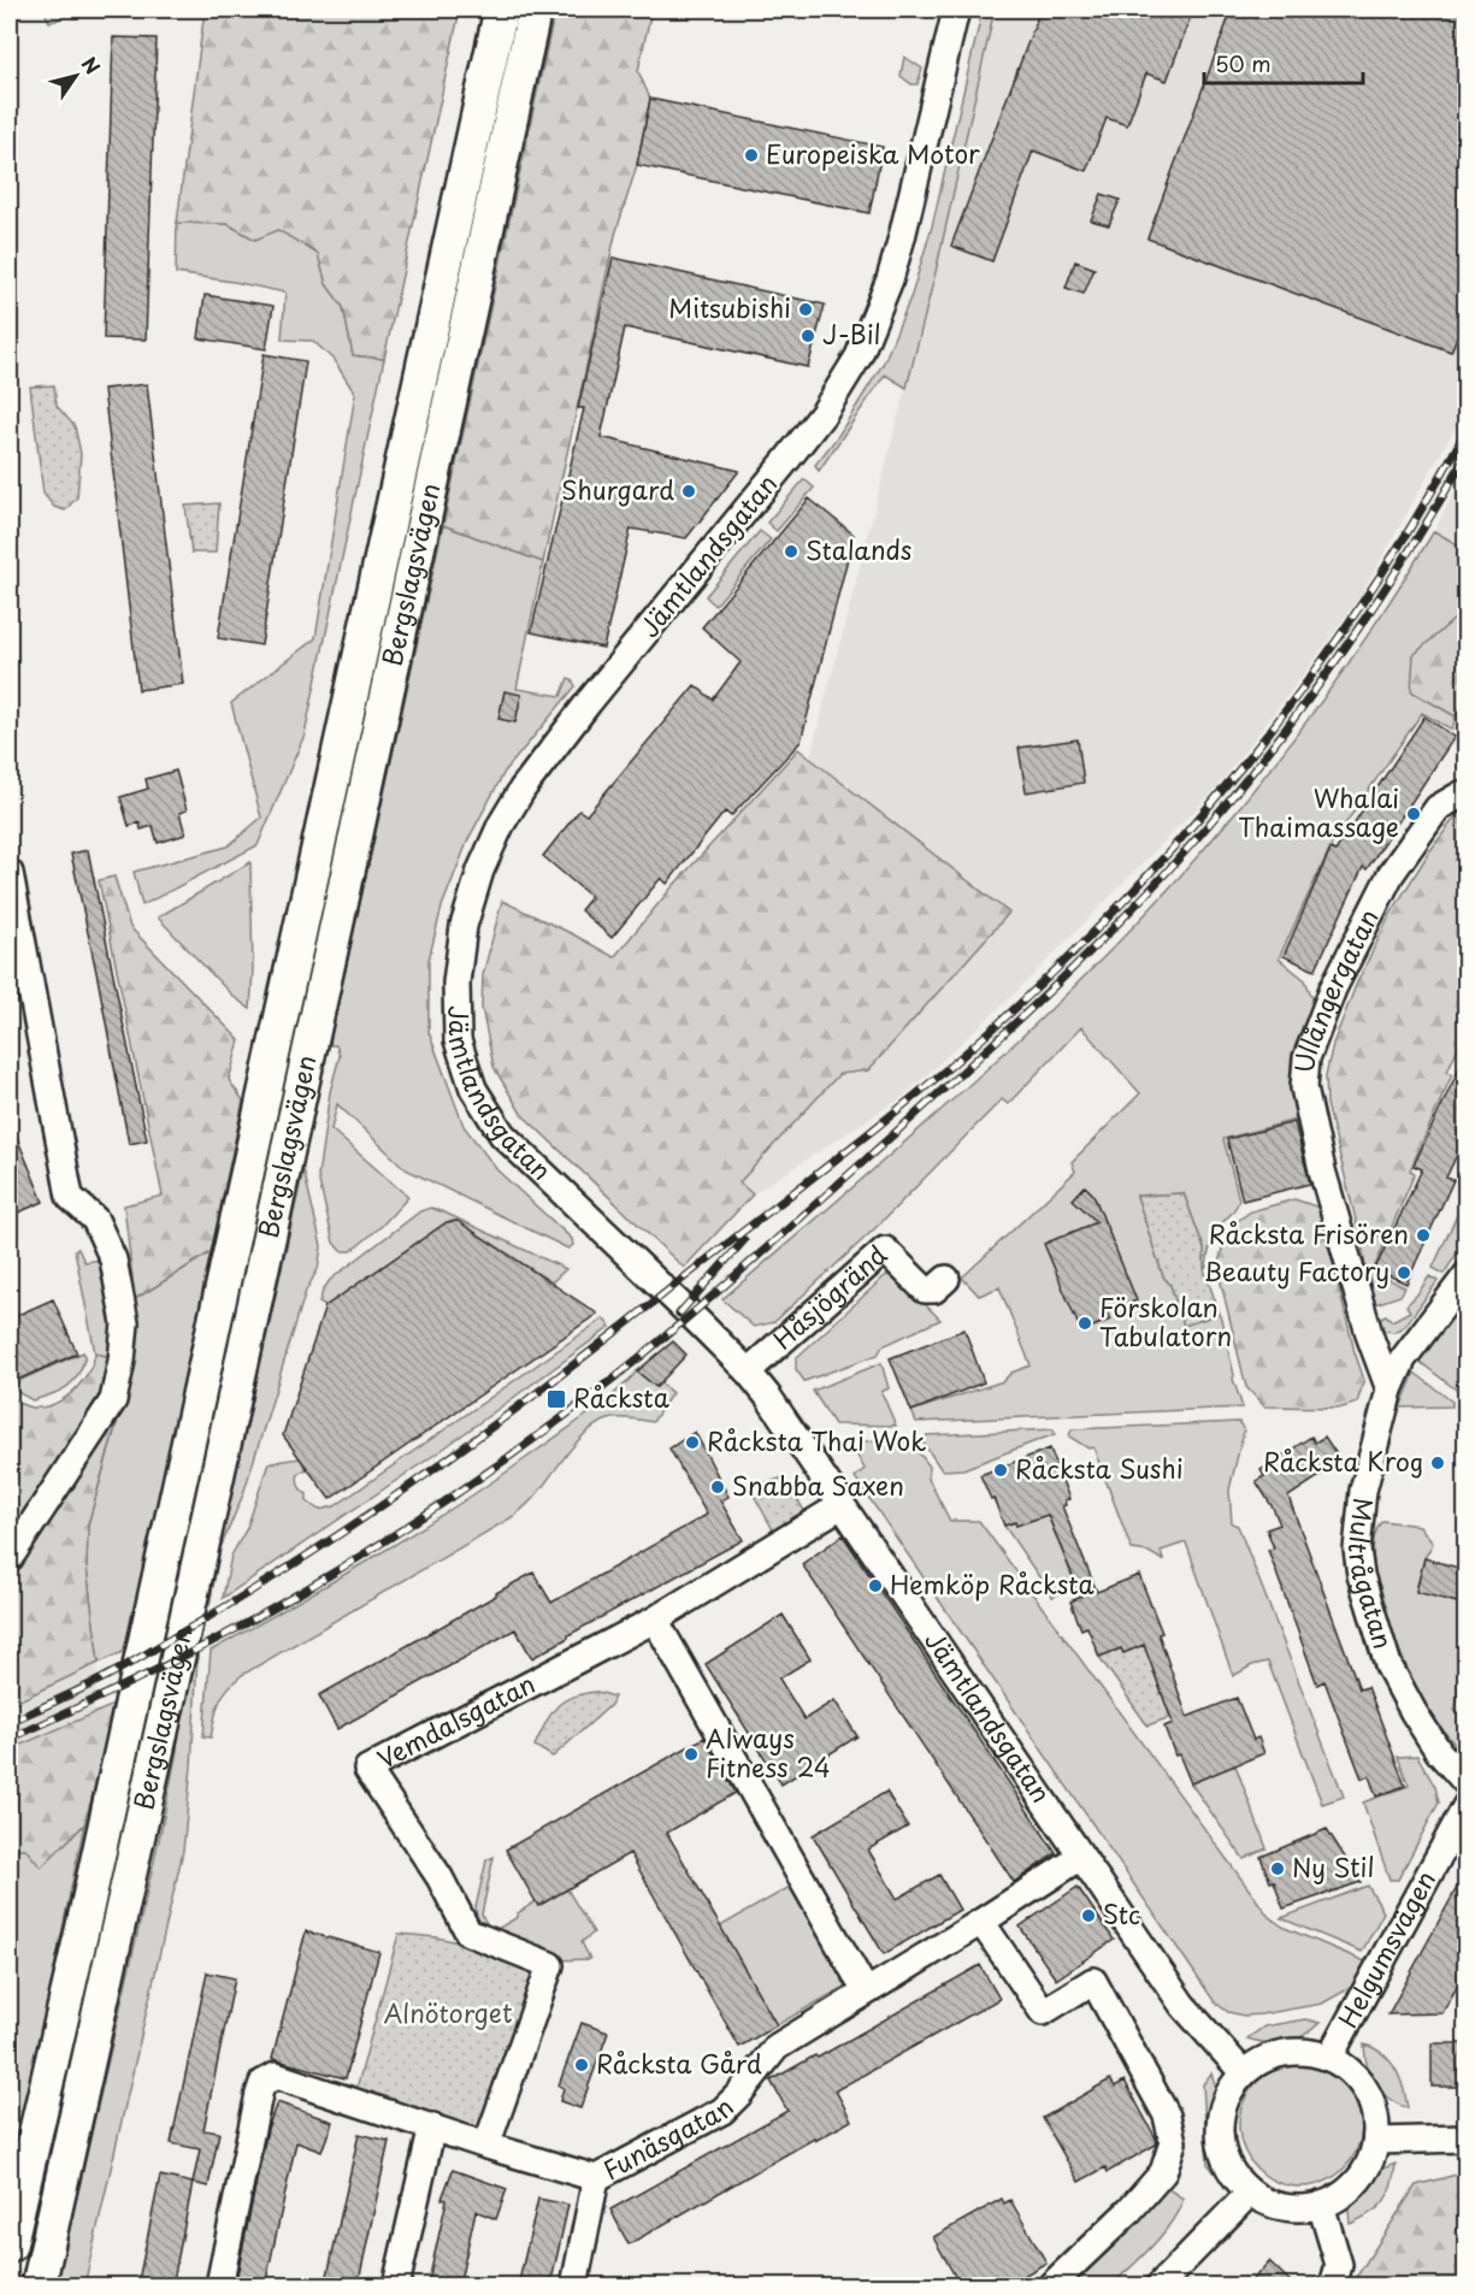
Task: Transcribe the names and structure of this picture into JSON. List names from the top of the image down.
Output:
{
  "streets": {
    "main road": ["Bergslagsvägen"],
    "street": [
      "Jämtlandsgatan",
      "Ullångergatan",
      "Håsjögränd",
      "Multrågatan",
      "Vemdalsgatan",
      "Helgumsvägen",
      "Funäsgatan"
    ]
  },
  "crossings": [
    ["Jämtlandsgatan", "Håsjögränd"],
    ["Jämtlandsgatan", "Vemdalsgatan"],
    ["Jämtlandsgatan", "Helgumsvägen"],
    ["Jämtlandsgatan", "Funäsgatan"],
    ["Ullångergatan", "Multrågatan"],
    ["Vemdalsgatan", "Funäsgatan"]
  ],
  "parks": ["Alnötorget"],
  "places": {
    "other": [
      "Europeiska Motor",
      "Mitsubishi",
      "J-Bil",
      "Shurgard",
      "Stalands",
      "Whalai Thaimassage",
      "Råcksta Frisören",
      "Beauty Factory",
      "Förskolan Tabulatorn",
      "Råcksta Thai Wok",
      "Råcksta Krog",
      "Råcksta Sushi",
      "Snabba Saxen",
      "Hemköp Råcksta",
      "Always Fitness 24",
      "Ny Stil",
      "Stc",
      "Råcksta Gård"
    ],
    "transit": ["Råcksta"]
  },
  "scale_bar": "50 m",
  "north": "top right"
}
